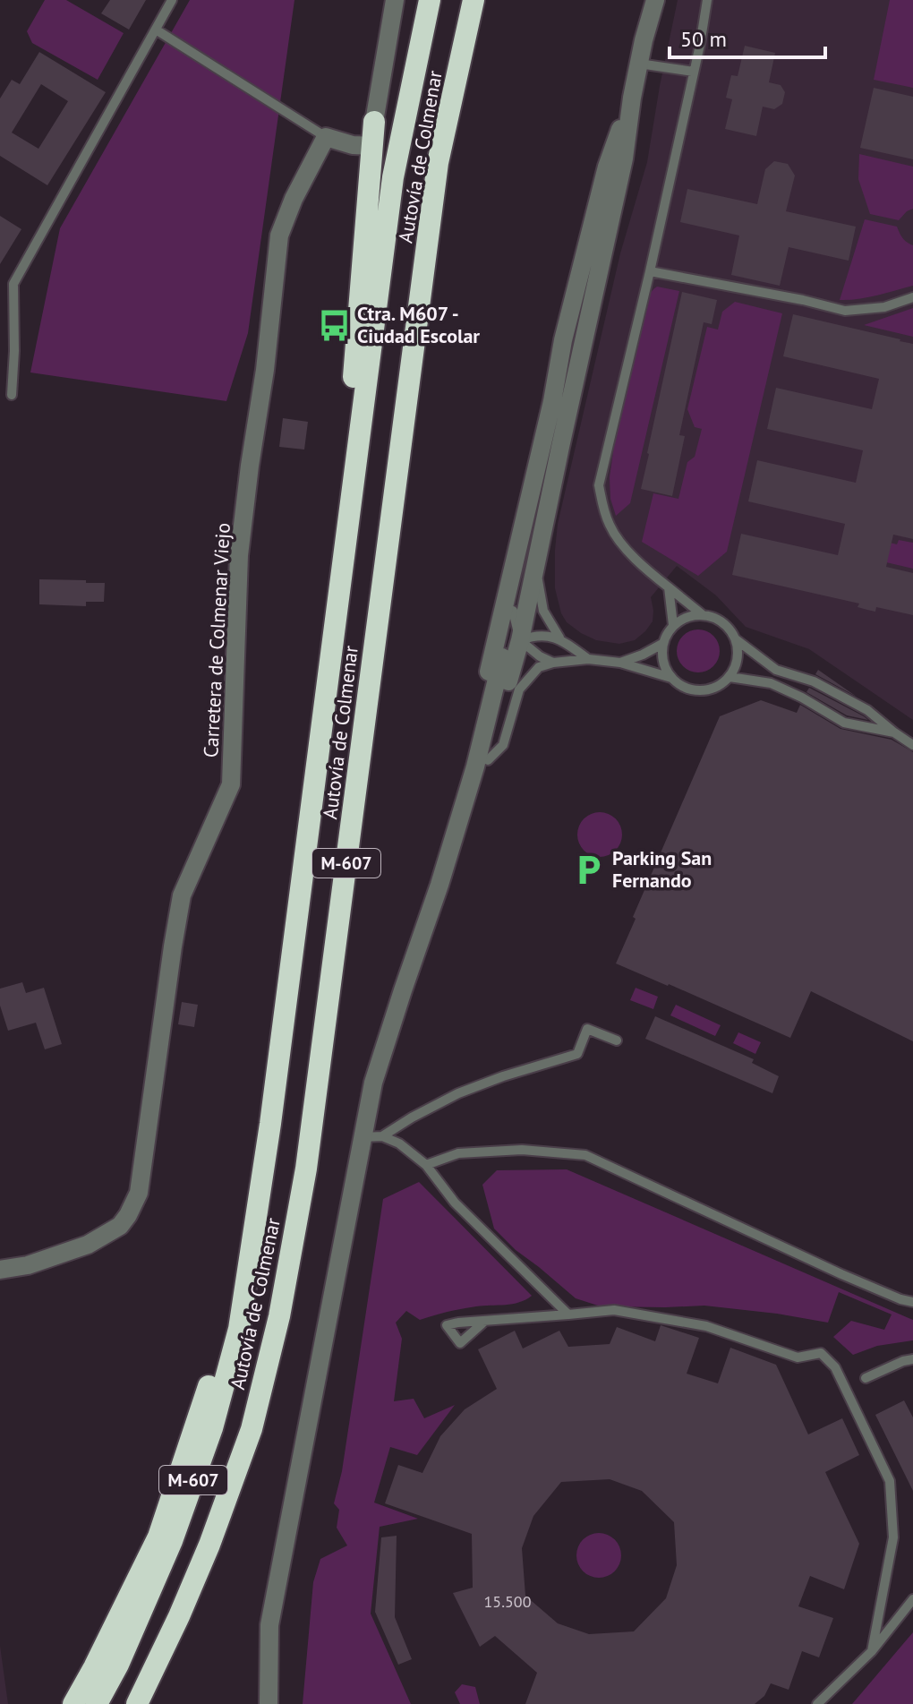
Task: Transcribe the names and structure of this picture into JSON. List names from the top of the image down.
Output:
{
  "streets": {
    "highway": ["Autovía de Colmenar", "M-607"],
    "street": ["Carretera de Colmenar Viejo"]
  },
  "places": {
    "bus stop": ["Ctra. M607 - Ciudad Escolar"],
    "parking": ["Parking San Fernando"]
  },
  "house_numbers": ["15.500"],
  "scale_bar": "50 m"
}
